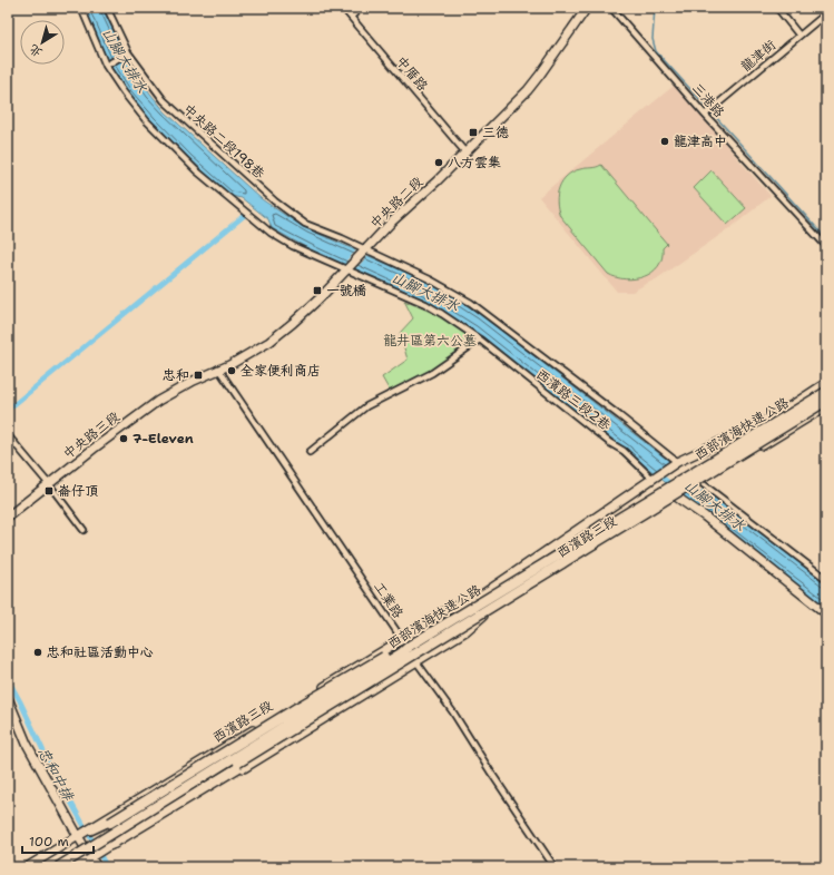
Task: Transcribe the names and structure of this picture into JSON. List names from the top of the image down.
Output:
{
  "streets": {
    "highway": ["西部濱海快速公路"],
    "street": [
      "龍津街",
      "中厝路",
      "三港路",
      "中央路二段198巷",
      "中央路二段",
      "西濱路三段2巷",
      "中央路三段",
      "西濱路三段",
      "工業路"
    ]
  },
  "crossings": [
    ["龍津街", "三港路"],
    ["中厝路", "中央路二段"],
    ["中央路二段198巷", "中央路二段"],
    ["中央路二段198巷", "西濱路三段"],
    ["中央路二段", "西濱路三段2巷"],
    ["中央路二段", "中央路三段"],
    ["中央路二段", "工業路"],
    ["西濱路三段2巷", "西濱路三段"],
    ["西部濱海快速公路", "西濱路三段"],
    ["西部濱海快速公路", "工業路"],
    ["西濱路三段", "工業路"]
  ],
  "water": ["山腳大排水", "忠和中排"],
  "parks": ["龍井區第六公墓"],
  "places": {
    "transit": [
      "三德",
      "一號橋",
      "忠和",
      "崙仔頂"
    ],
    "other": [
      "龍津高中",
      "八方雲集",
      "全家便利商店",
      "7-Eleven",
      "忠和社區活動中心"
    ]
  },
  "scale_bar": "100 m",
  "north": "bottom left"
}
